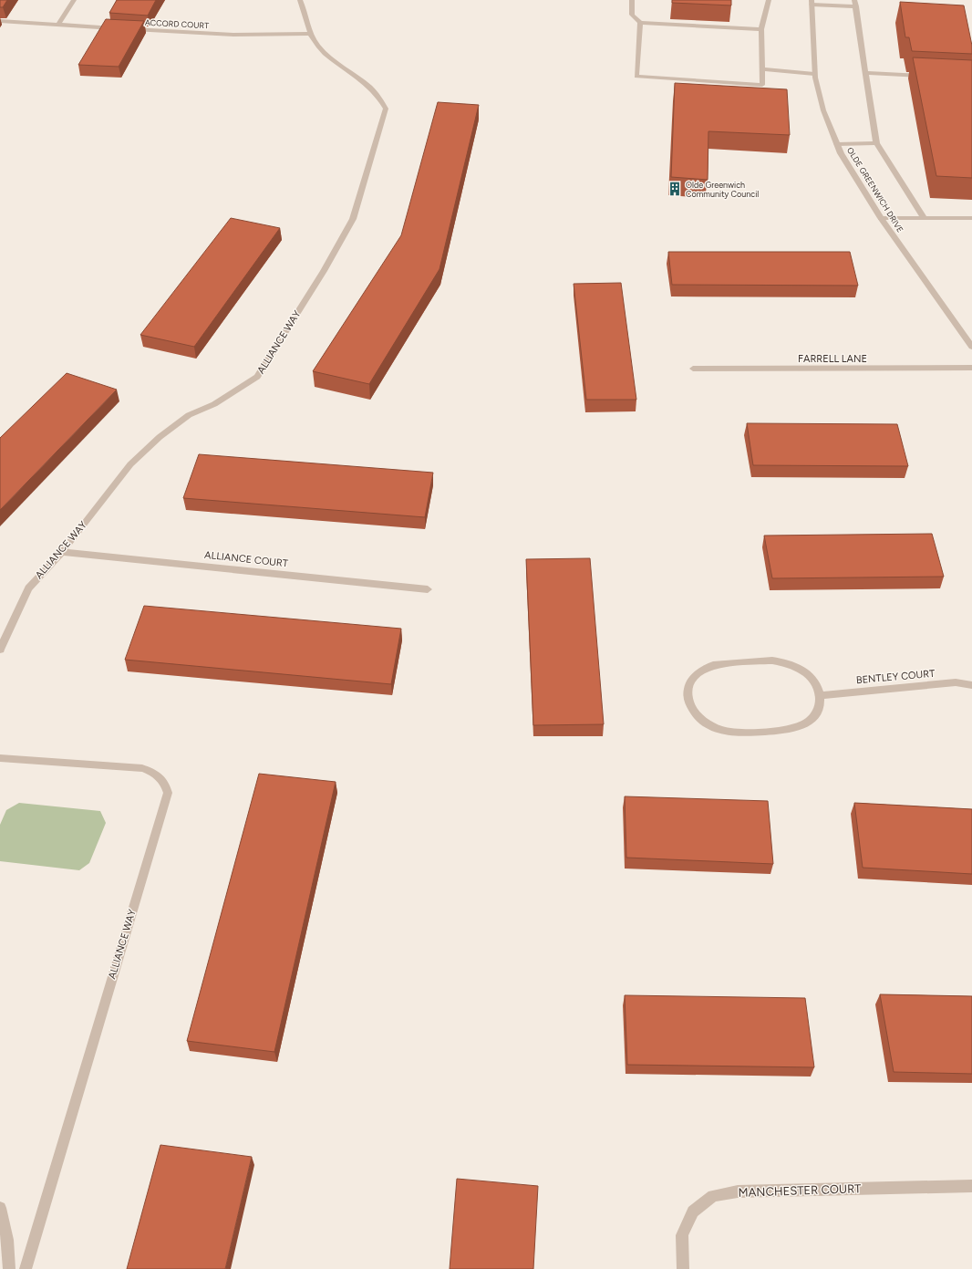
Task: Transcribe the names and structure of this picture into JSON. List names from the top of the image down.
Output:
{
  "streets": {
    "street": [
      "ACCORD COURT",
      "OLDE GREENWICH DRIVE",
      "ALLIANCE WAY",
      "FARRELL LANE",
      "ALLIANCE COURT",
      "BENTLEY COURT",
      "MANCHESTER COURT"
    ]
  },
  "crossings": [
    ["ACCORD COURT", "ALLIANCE WAY"],
    ["ALLIANCE WAY", "ALLIANCE COURT"]
  ],
  "places": {
    "building": ["Olde Greenwich Community Council"]
  }
}
